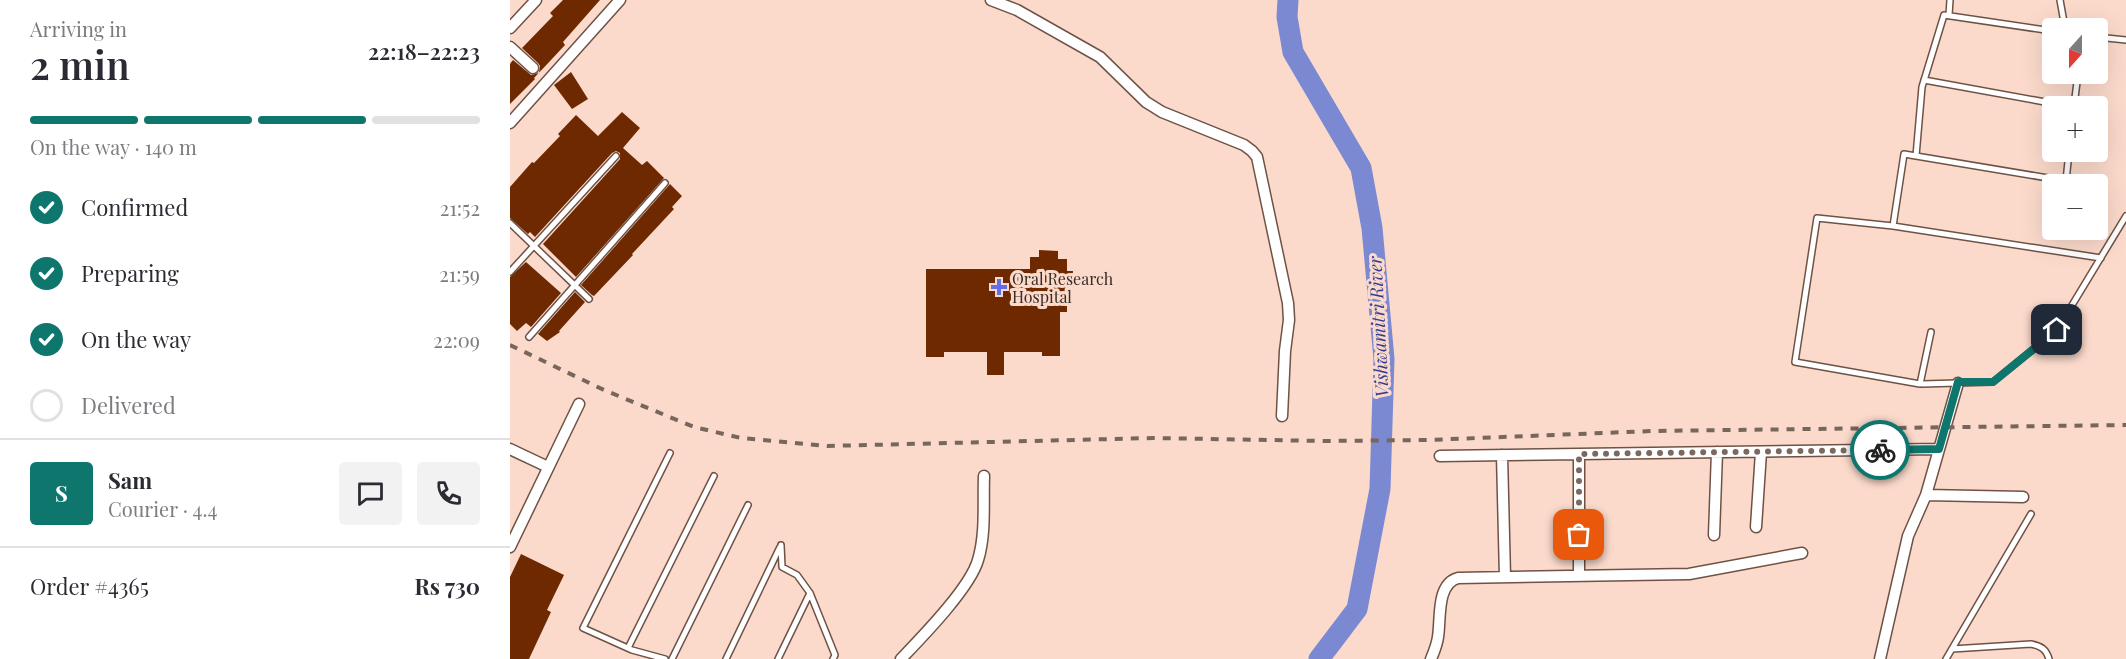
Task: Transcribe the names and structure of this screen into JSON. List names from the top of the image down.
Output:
{
  "water": ["Vishwamitri River"],
  "places": {
    "health": ["Oral Research Hospital"]
  },
  "north": "bottom",
  "page": {
    "heading": ["2 min", "Arriving in", "22:18–22:23"],
    "panel": [
      "Sam",
      "Courier · 4.4",
      "Order #4365",
      "Rs 730"
    ],
    "map_buttons": ["+", "−"],
    "bar": "On the way · 140 m",
    "list": [
      ["Confirmed", "21:52"],
      ["Preparing", "21:59"],
      ["On the way", "22:09"],
      "Delivered"
    ],
    "round": "S"
  }
}
